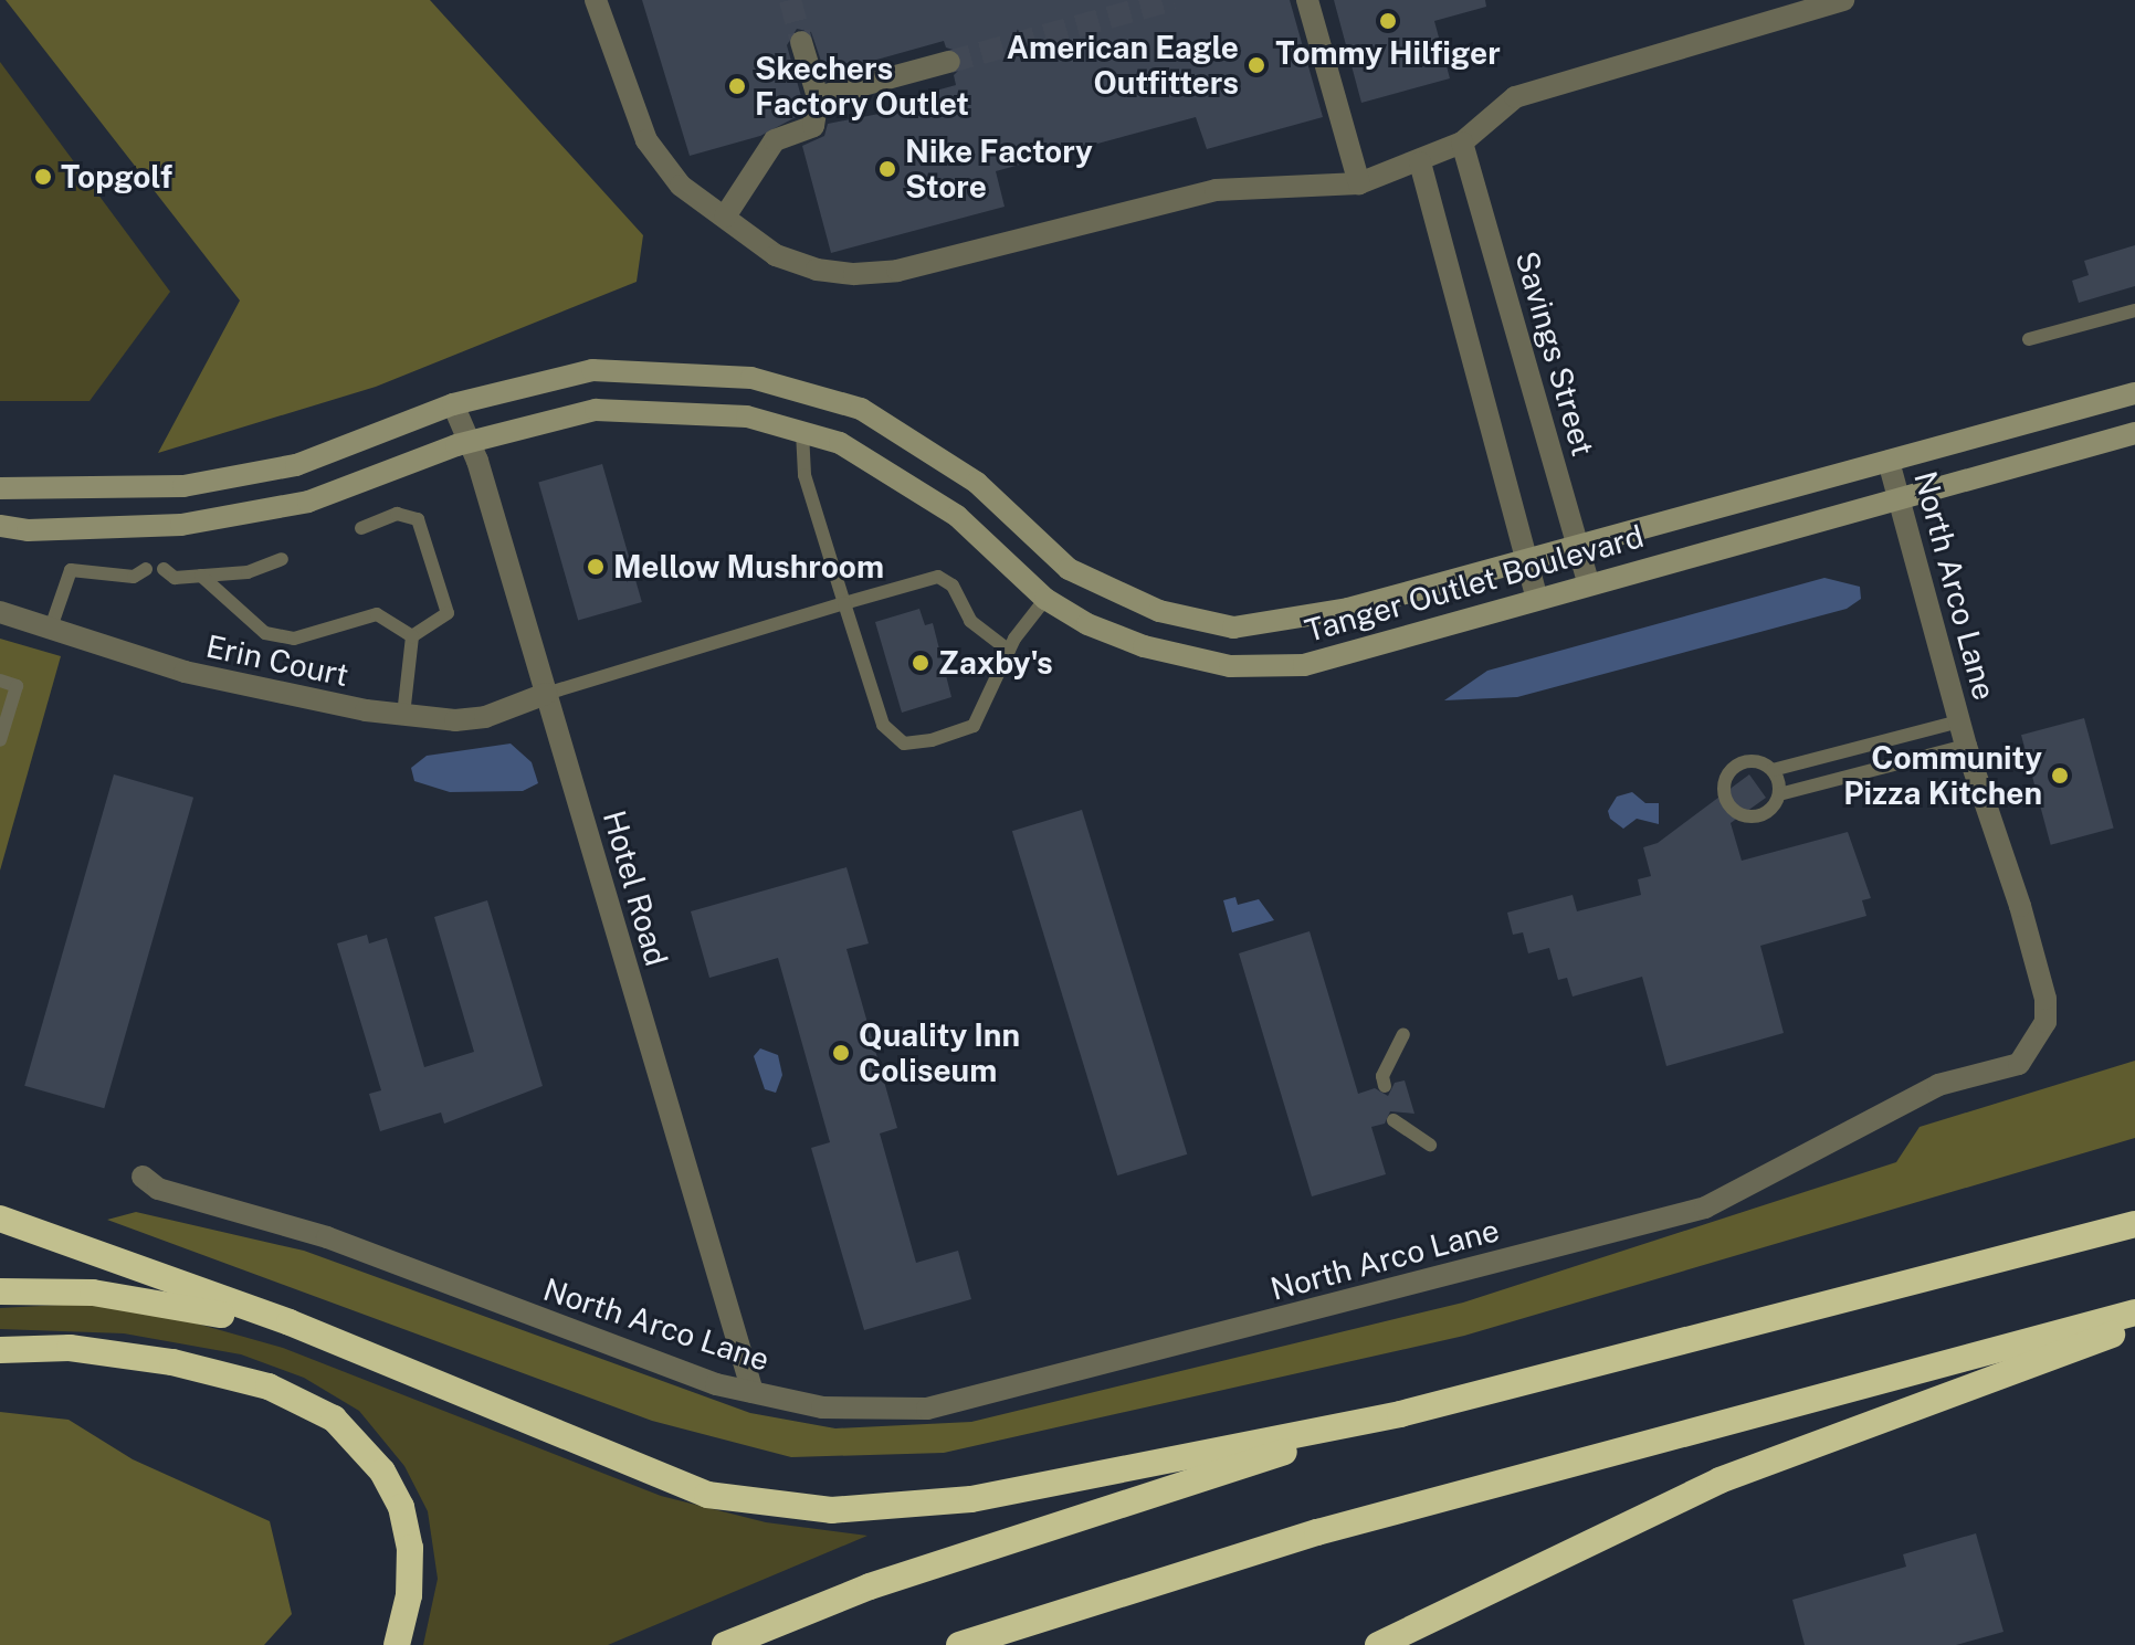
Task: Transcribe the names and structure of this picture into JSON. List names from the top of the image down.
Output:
{
  "streets": {
    "street": [
      "Savings Street",
      "Tanger Outlet Boulevard",
      "North Arco Lane",
      "Erin Court",
      "Hotel Road"
    ]
  },
  "crossings": [
    ["Savings Street", "Tanger Outlet Boulevard"],
    ["Tanger Outlet Boulevard", "North Arco Lane"],
    ["Tanger Outlet Boulevard", "Hotel Road"],
    ["North Arco Lane", "Hotel Road"],
    ["Erin Court", "Hotel Road"]
  ],
  "places": [
    "Tommy Hilfiger",
    "American Eagle Outfitters",
    "Skechers Factory Outlet",
    "Nike Factory Store",
    "Topgolf",
    "Mellow Mushroom",
    "Zaxby's",
    "Community Pizza Kitchen",
    "Quality Inn Coliseum"
  ]
}
